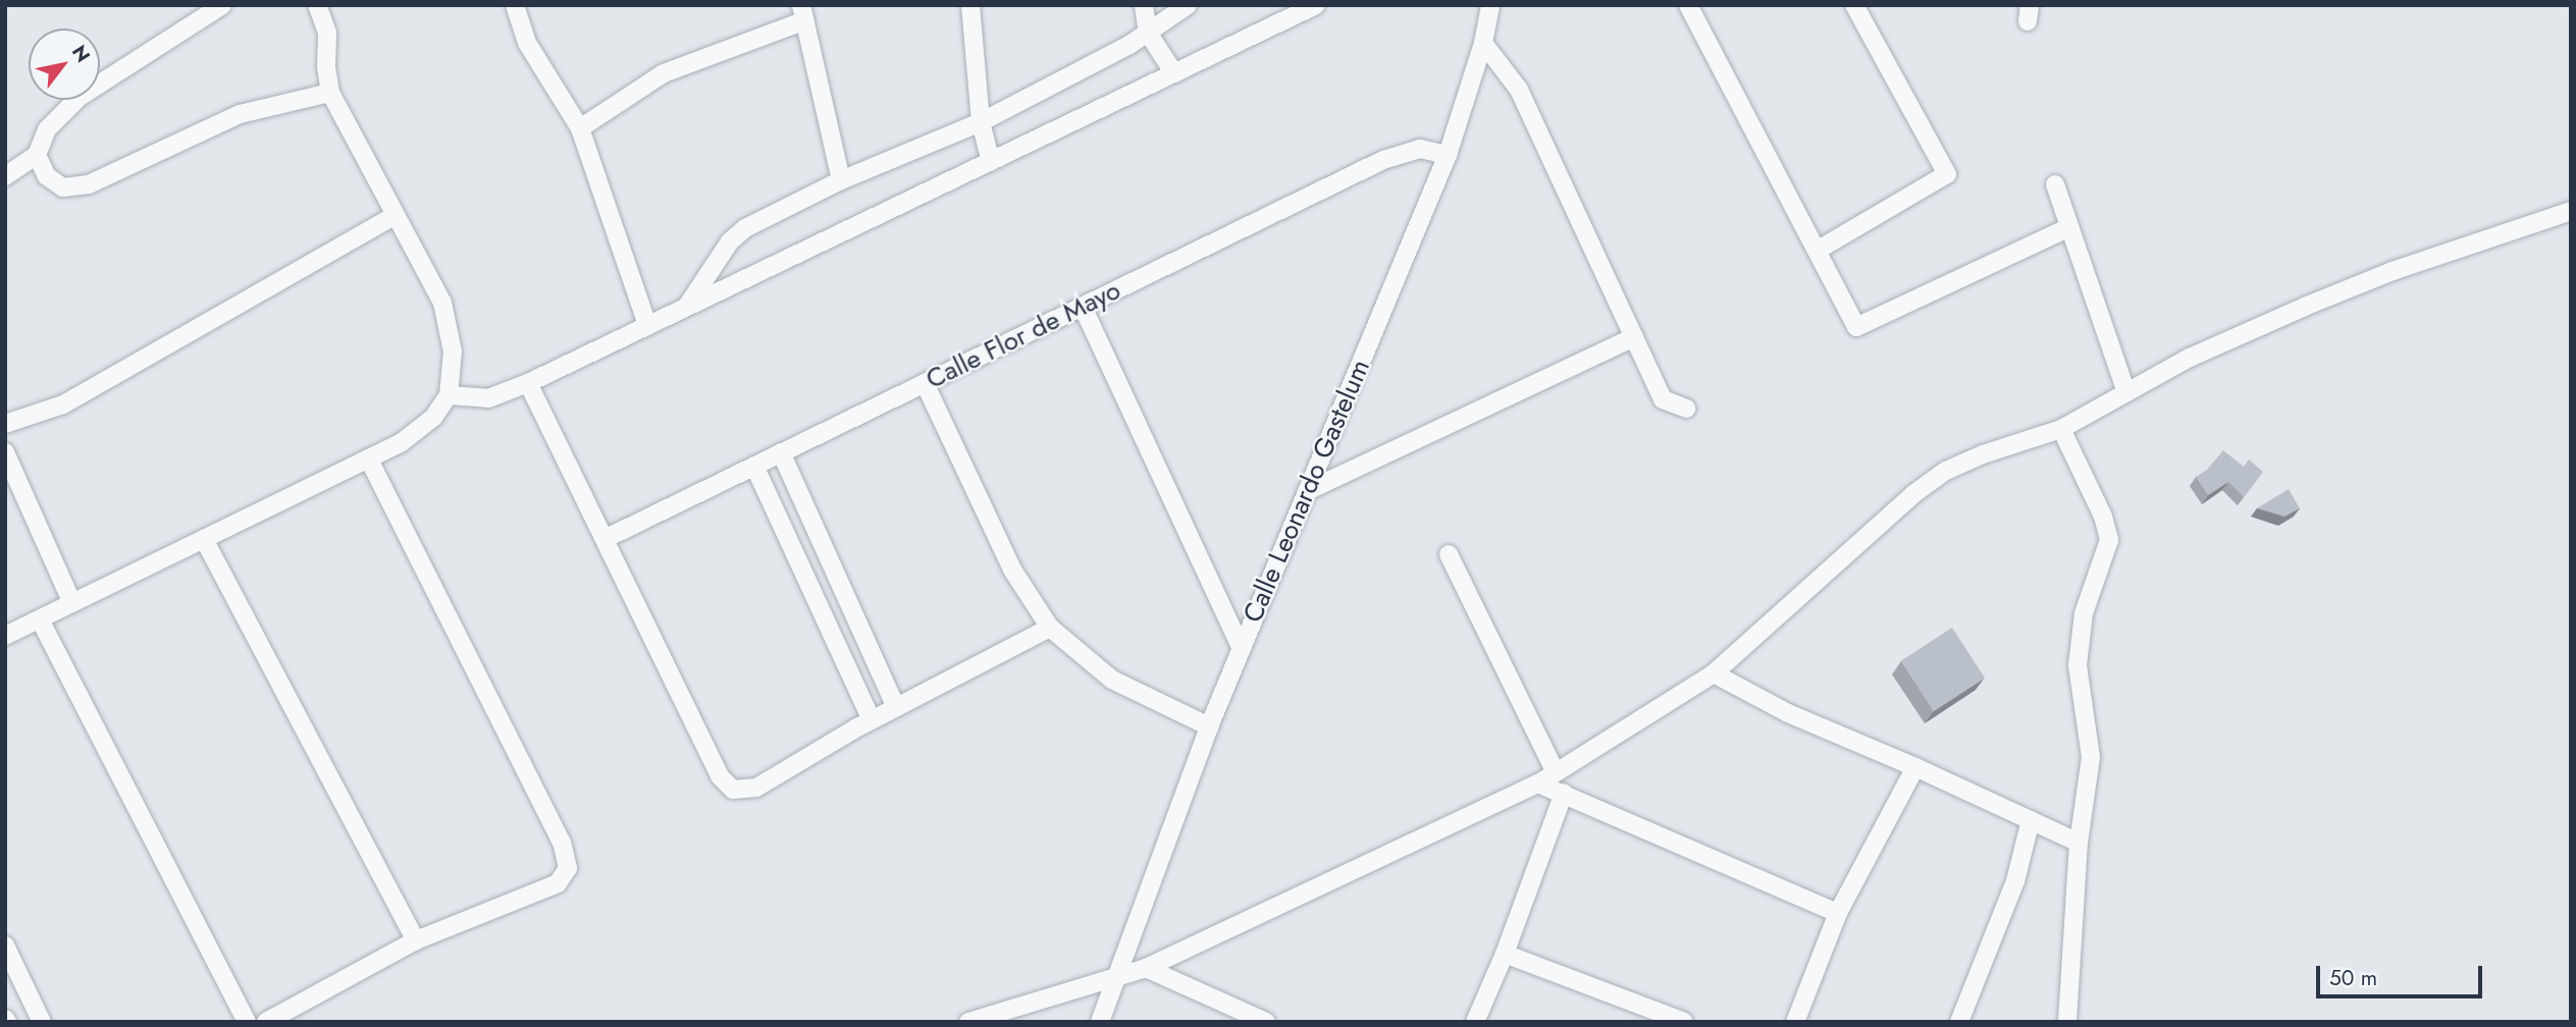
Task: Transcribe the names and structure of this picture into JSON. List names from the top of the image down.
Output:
{
  "streets": {
    "street": ["Calle Flor de Mayo", "Calle Leonardo Gastelum"]
  },
  "crossings": [
    ["Calle Flor de Mayo", "Calle Leonardo Gastelum"]
  ],
  "scale_bar": "50 m",
  "north": "top right"
}
